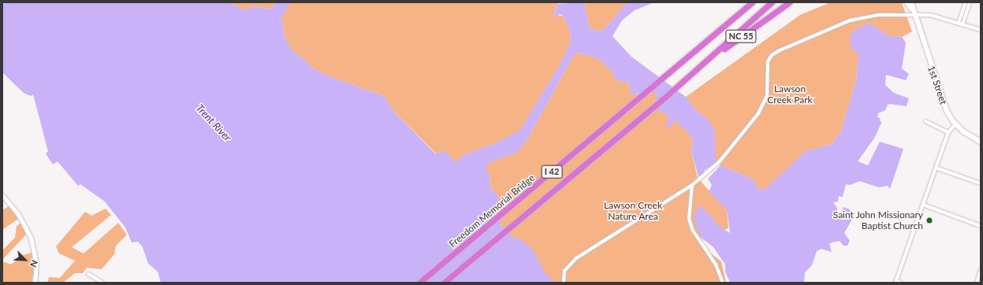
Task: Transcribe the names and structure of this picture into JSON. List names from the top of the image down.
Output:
{
  "streets": {
    "highway": ["NC 55", "I 42", "Freedom Memorial Bridge"],
    "main road": ["1st Street"]
  },
  "water": ["Trent River"],
  "parks": ["Lawson Creek Park", "Lawson Creek Nature Area"],
  "places": ["Saint John Missionary Baptist Church"],
  "north": "bottom right"
}
